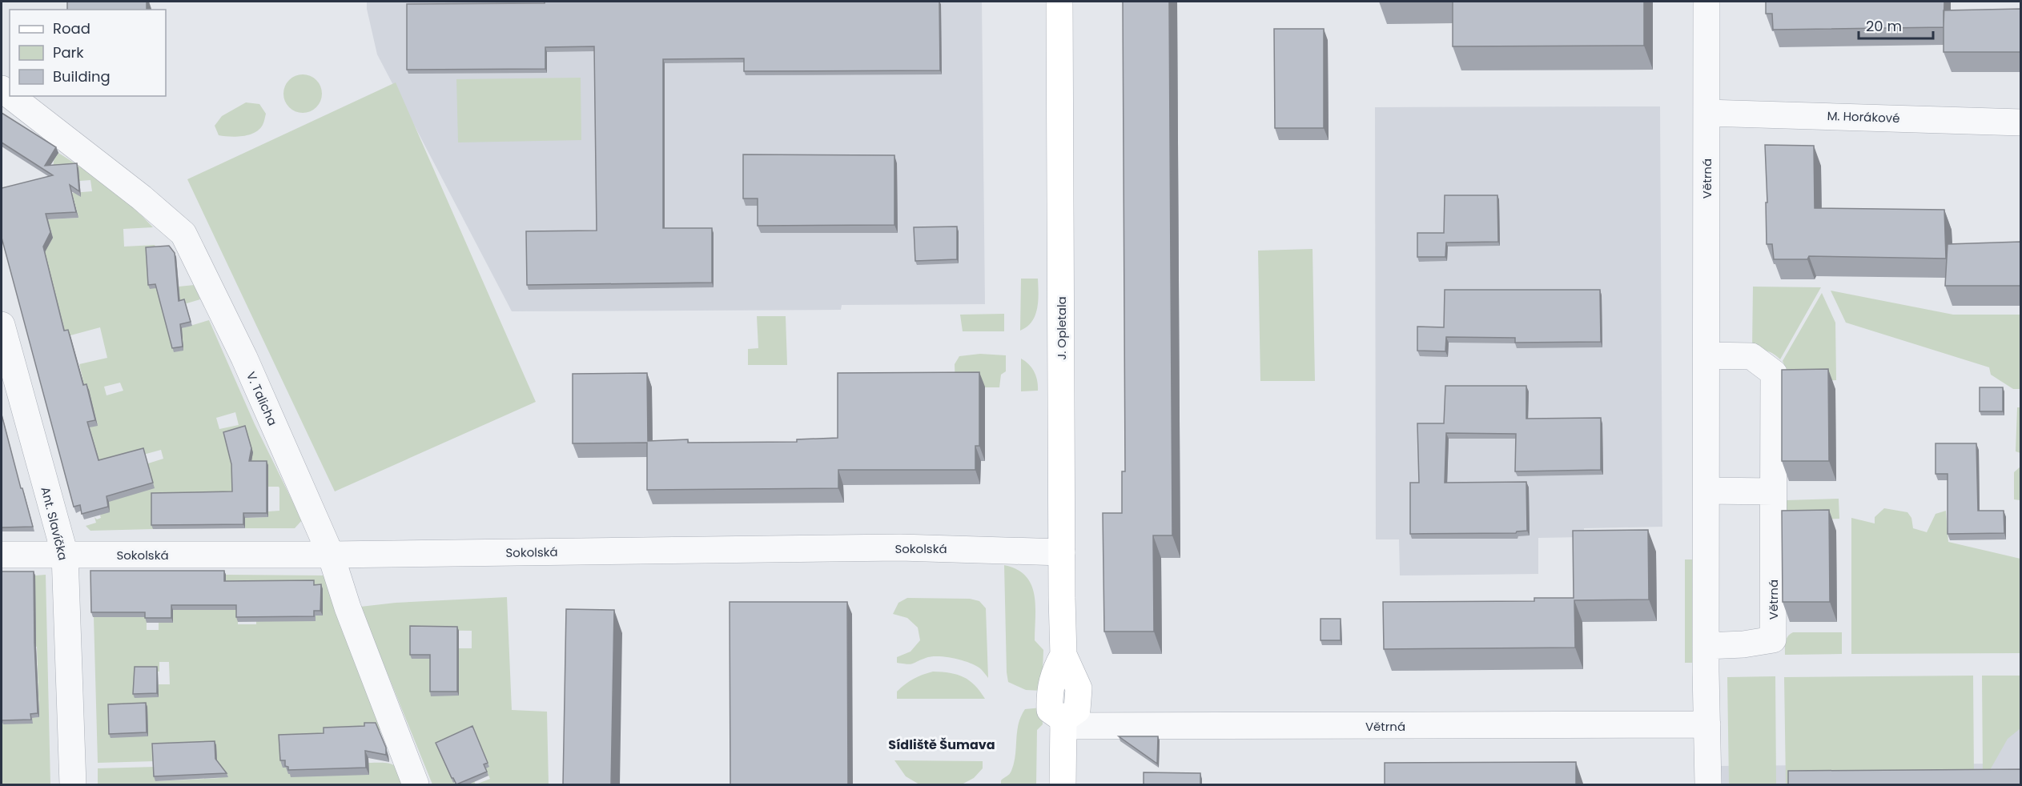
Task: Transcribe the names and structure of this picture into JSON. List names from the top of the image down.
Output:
{
  "streets": {
    "street": [
      "M. Horákové",
      "Větrná",
      "J. Opletala",
      "V. Talicha",
      "Ant. Slavíčka",
      "Sokolská"
    ]
  },
  "crossings": [
    ["M. Horákové", "Větrná"],
    ["Větrná", "J. Opletala"],
    ["J. Opletala", "Sokolská"],
    ["V. Talicha", "Sokolská"],
    ["Ant. Slavíčka", "Sokolská"]
  ],
  "districts": ["Sídliště Šumava"],
  "legend": ["Road", "Park", "Building"],
  "scale_bar": "20 m"
}
